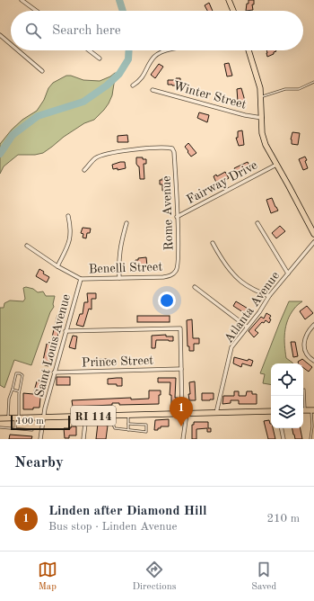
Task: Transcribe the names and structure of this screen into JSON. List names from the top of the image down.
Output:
{
  "streets": {
    "main road": ["RI 114"],
    "street": [
      "Winter Street",
      "Fairway Drive",
      "Rome Avenue",
      "Benelli Street",
      "Atlanta Avenue",
      "Saint Louis Avenue",
      "Prince Street"
    ]
  },
  "crossings": [
    ["Fairway Drive", "Rome Avenue"],
    ["Rome Avenue", "Benelli Street"],
    ["Benelli Street", "Saint Louis Avenue"],
    ["Atlanta Avenue", "RI 114"],
    ["Saint Louis Avenue", "Prince Street"],
    ["Saint Louis Avenue", "RI 114"]
  ],
  "scale_bar": "100 m",
  "page": {
    "search": "Search here",
    "pins": "1",
    "scale": "100 m",
    "heading": "Nearby",
    "list": [
      {
        "mark": "1",
        "name": "Linden after Diamond Hill",
        "note": "Bus stop · Linden Avenue",
        "value": "210 m"
      }
    ],
    "nav": ["Map", "Directions", "Saved"]
  }
}
